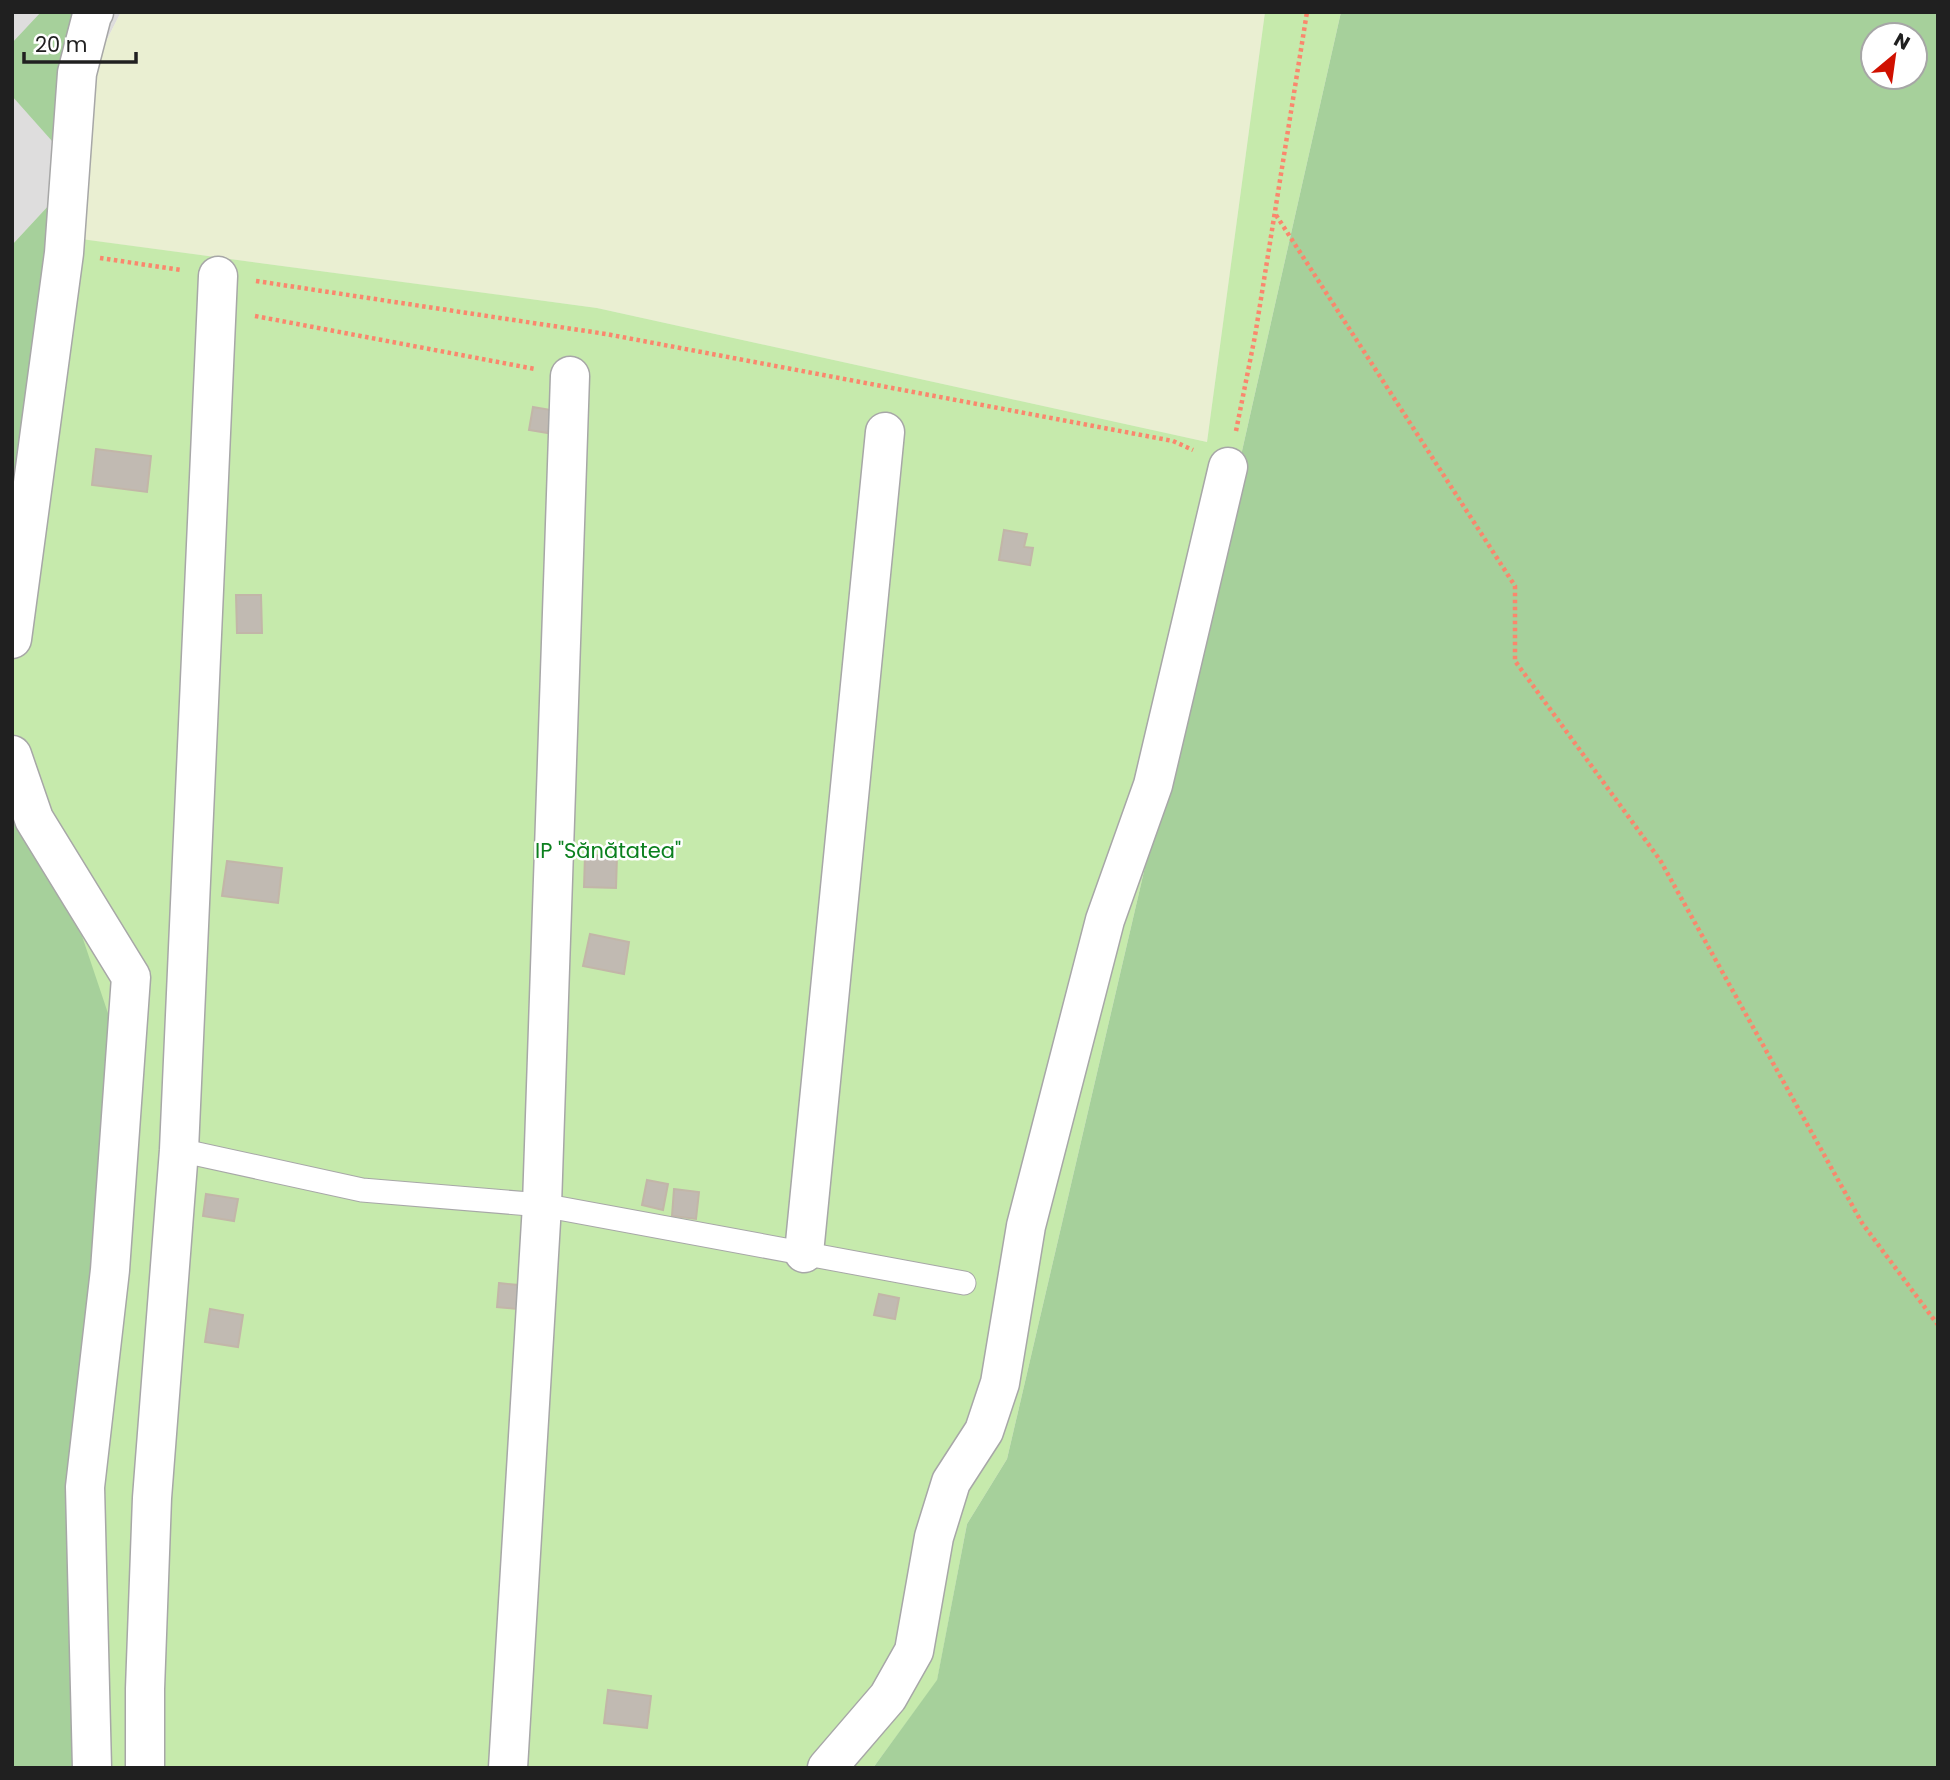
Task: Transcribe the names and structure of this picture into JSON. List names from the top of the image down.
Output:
{
  "parks": ["IP \"Sănătatea\""],
  "scale_bar": "20 m",
  "north": "top right"
}
